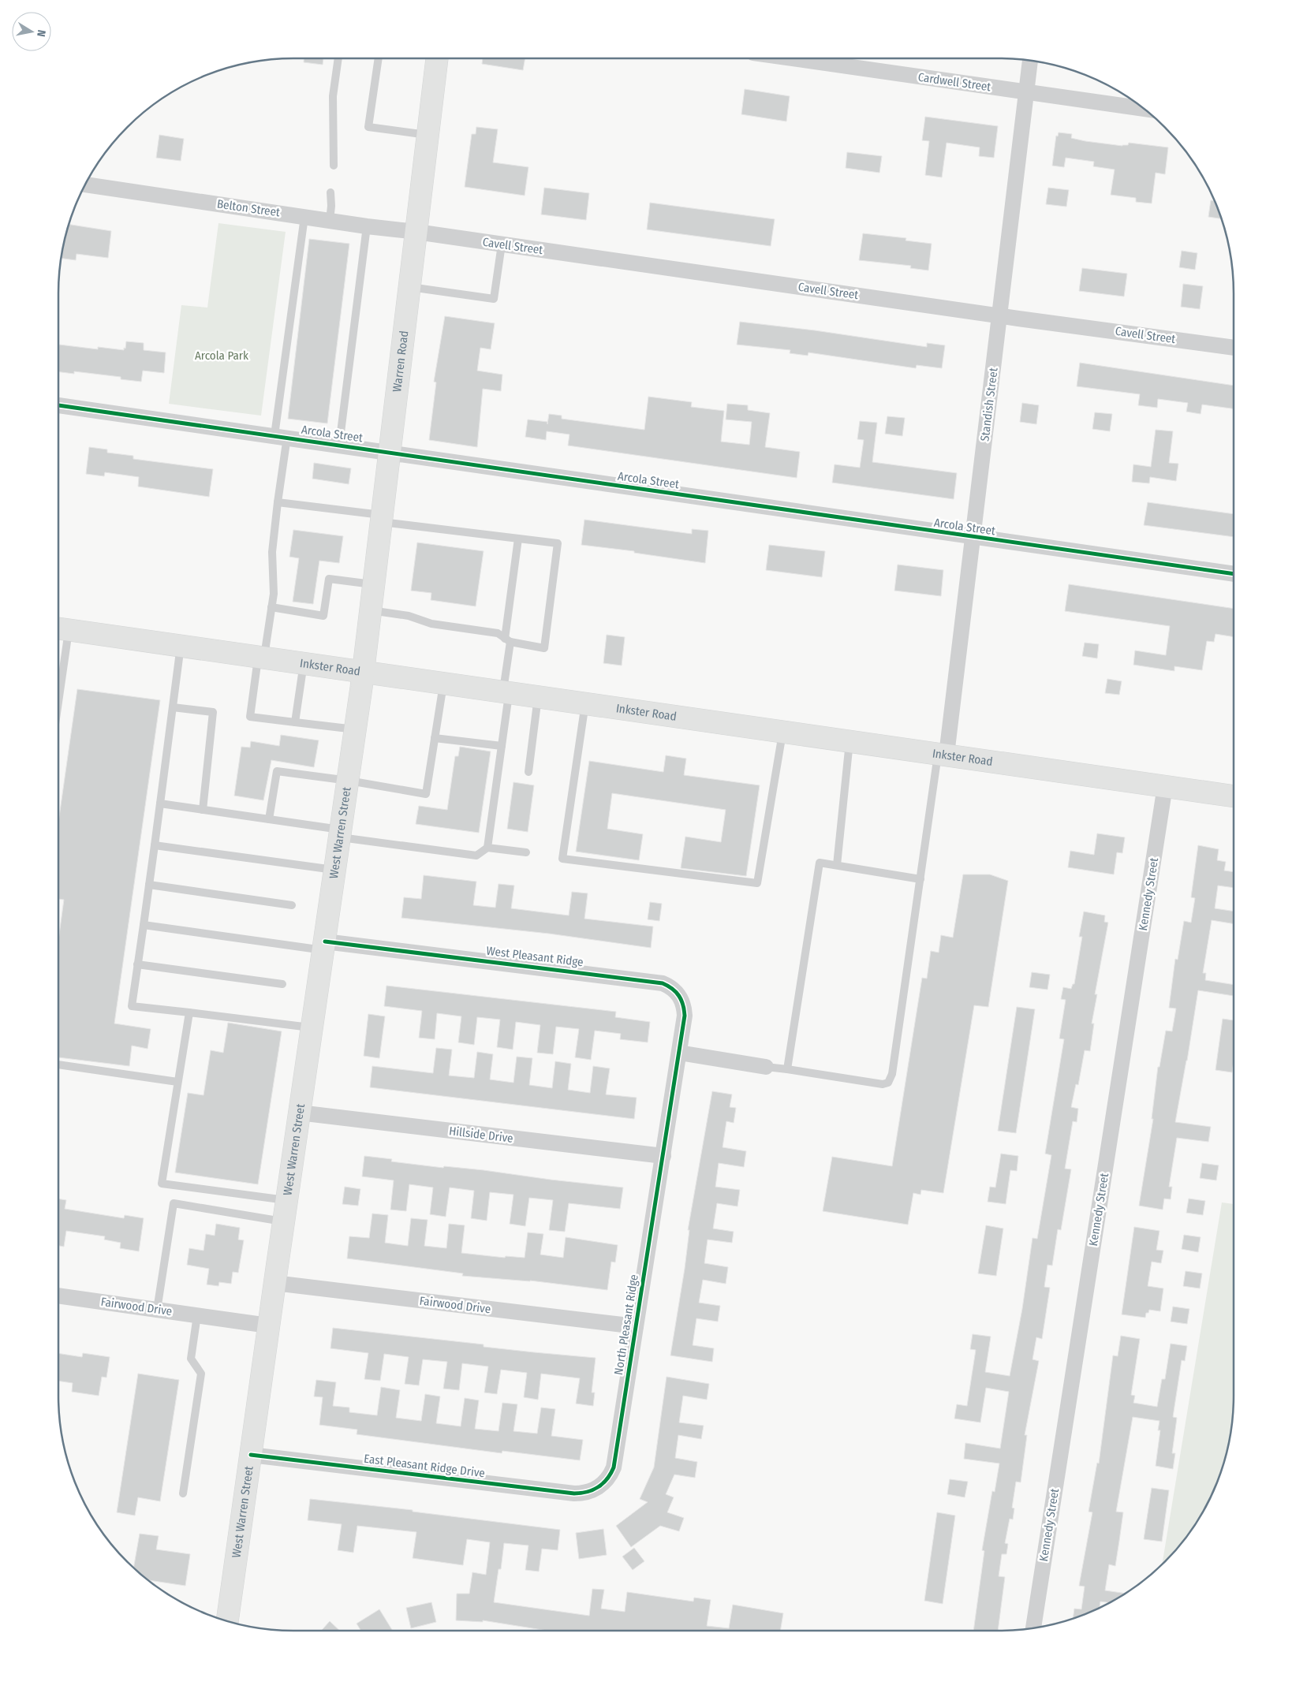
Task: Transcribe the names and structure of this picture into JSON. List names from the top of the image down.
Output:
{
  "streets": {
    "main road": ["Warren Road", "Inkster Road", "West Warren Street"],
    "street": [
      "Cardwell Street",
      "Belton Street",
      "Cavell Street",
      "Standish Street",
      "Arcola Street",
      "Kennedy Street",
      "West Pleasant Ridge",
      "Hillside Drive",
      "Fairwood Drive",
      "North Pleasant Ridge",
      "East Pleasant Ridge Drive"
    ]
  },
  "crossings": [
    ["Cardwell Street", "Standish Street"],
    ["Belton Street", "Cavell Street"],
    ["Belton Street", "Warren Road"],
    ["Cavell Street", "Warren Road"],
    ["Cavell Street", "Standish Street"],
    ["Warren Road", "Arcola Street"],
    ["Warren Road", "Inkster Road"],
    ["Warren Road", "West Warren Street"],
    ["Standish Street", "Arcola Street"],
    ["Standish Street", "Inkster Road"],
    ["Inkster Road", "West Warren Street"],
    ["Inkster Road", "Kennedy Street"],
    ["West Warren Street", "West Pleasant Ridge"],
    ["West Warren Street", "Hillside Drive"],
    ["West Warren Street", "Fairwood Drive"],
    ["West Warren Street", "East Pleasant Ridge Drive"],
    ["West Pleasant Ridge", "Hillside Drive"],
    ["West Pleasant Ridge", "North Pleasant Ridge"],
    ["Hillside Drive", "North Pleasant Ridge"],
    ["Fairwood Drive", "North Pleasant Ridge"],
    ["North Pleasant Ridge", "East Pleasant Ridge Drive"]
  ],
  "parks": ["Arcola Park"],
  "north": "right"
}
